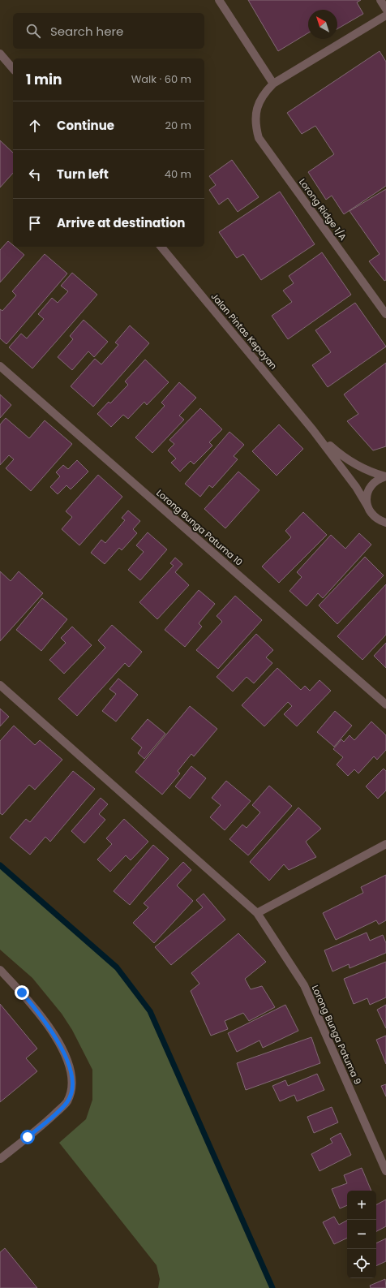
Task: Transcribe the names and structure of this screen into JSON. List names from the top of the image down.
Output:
{
  "streets": {
    "street": [
      "Lorong Ridge 1/A",
      "Jalan Pintas Kepayan",
      "Lorong Bunga Patuma 10",
      "Lorong Bunga Patuma 9"
    ]
  },
  "north": "top left",
  "page": {
    "search": "Search here",
    "heading": ["1 min", "Walk · 60 m"],
    "list": [
      ["Continue", "20 m"],
      ["Turn left", "40 m"],
      "Arrive at destination"
    ],
    "map_buttons": ["+", "−"]
  }
}
